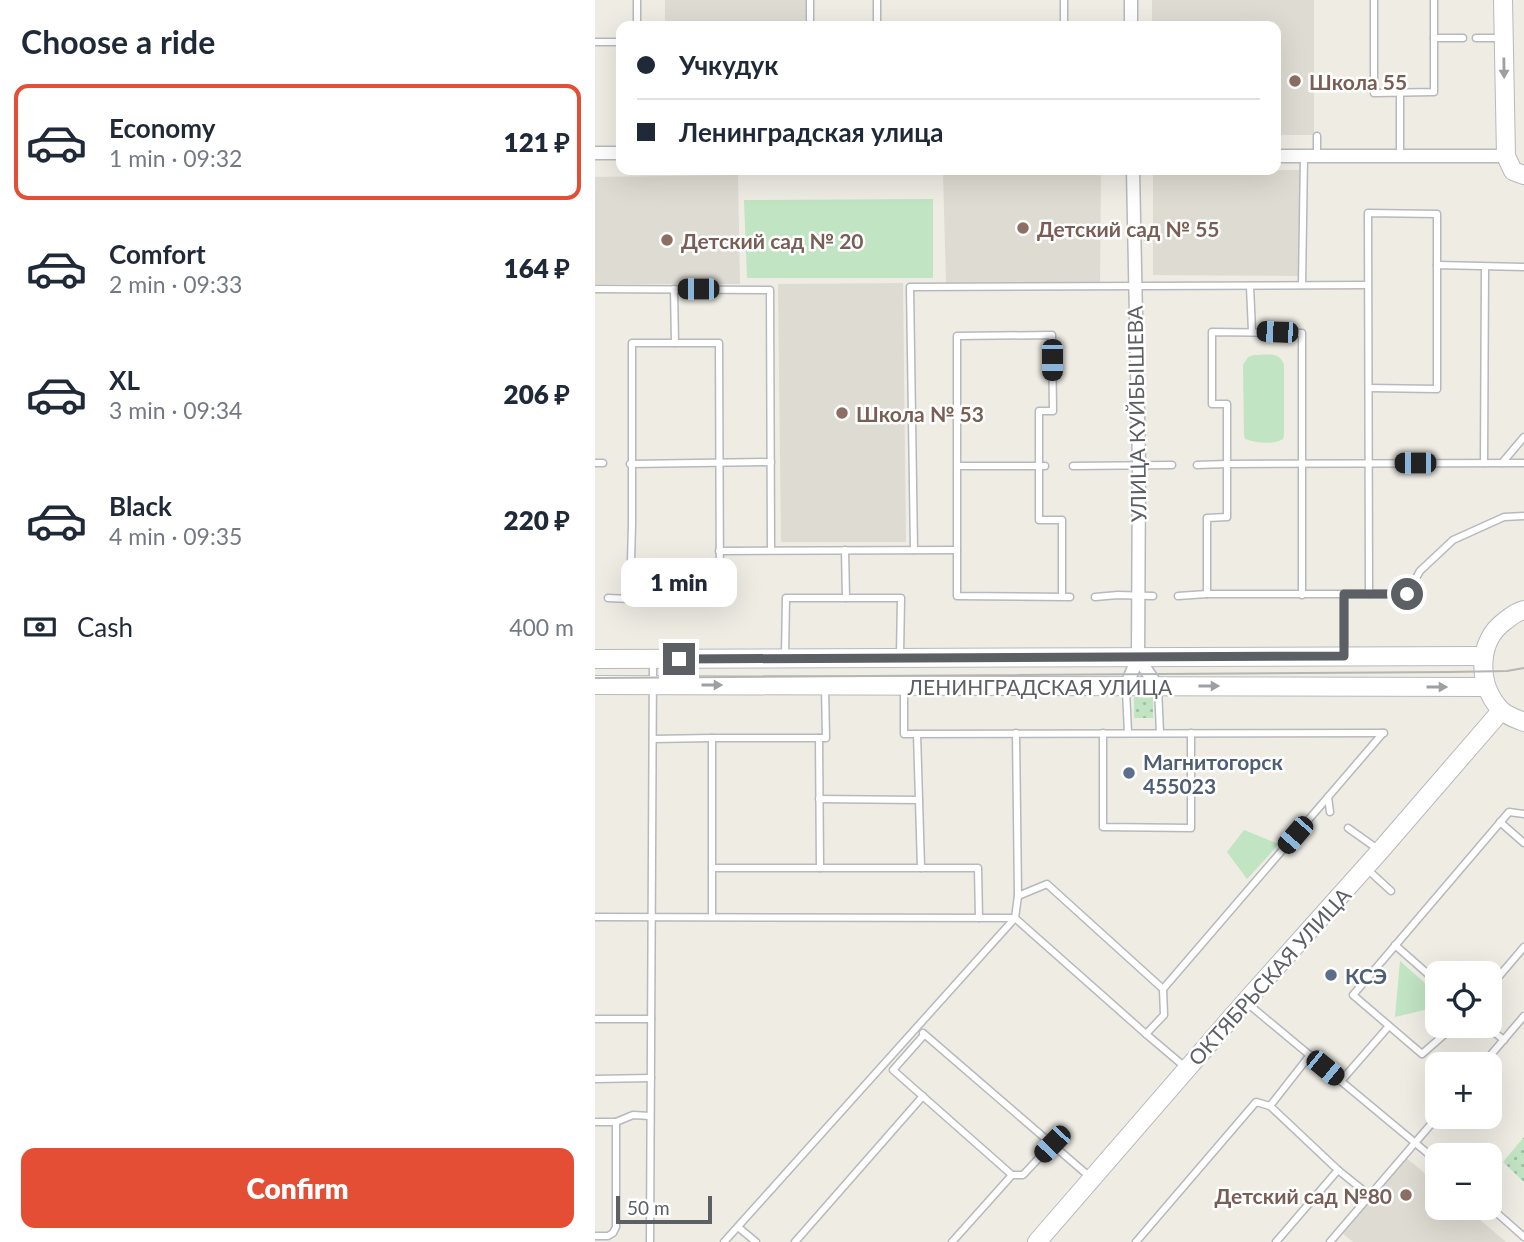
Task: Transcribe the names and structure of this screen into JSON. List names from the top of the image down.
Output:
{
  "streets": {
    "main road": ["ЛЕНИНГРАДСКАЯ УЛИЦА", "ОКТЯБРЬСКАЯ УЛИЦА"],
    "street": ["УЛИЦА КУЙБЫШЕВА"]
  },
  "crossings": [
    ["УЛИЦА КУЙБЫШЕВА", "ЛЕНИНГРАДСКАЯ УЛИЦА"]
  ],
  "places": [
    "Школа 55",
    "Детский сад № 55",
    "Детский сад № 20",
    "Школа № 53",
    "Магнитогорск 455023",
    "КСЭ",
    "Детский сад №80"
  ],
  "scale_bar": "50 m",
  "page": {
    "heading": "Choose a ride",
    "banner": ["Учкудук", "Ленинградская улица"],
    "list": [
      {
        "name": "Economy",
        "note": "1 min · 09:32",
        "value": "121 ₽"
      },
      {
        "name": "Comfort",
        "note": "2 min · 09:33",
        "value": "164 ₽"
      },
      {
        "name": "XL",
        "note": "3 min · 09:34",
        "value": "206 ₽"
      },
      {
        "name": "Black",
        "note": "4 min · 09:35",
        "value": "220 ₽"
      }
    ],
    "bubble": "1 min",
    "pay": ["Cash", "400 m"],
    "map_buttons": ["+", "−"],
    "buttons": "Confirm",
    "scale": "50 m"
  }
}
